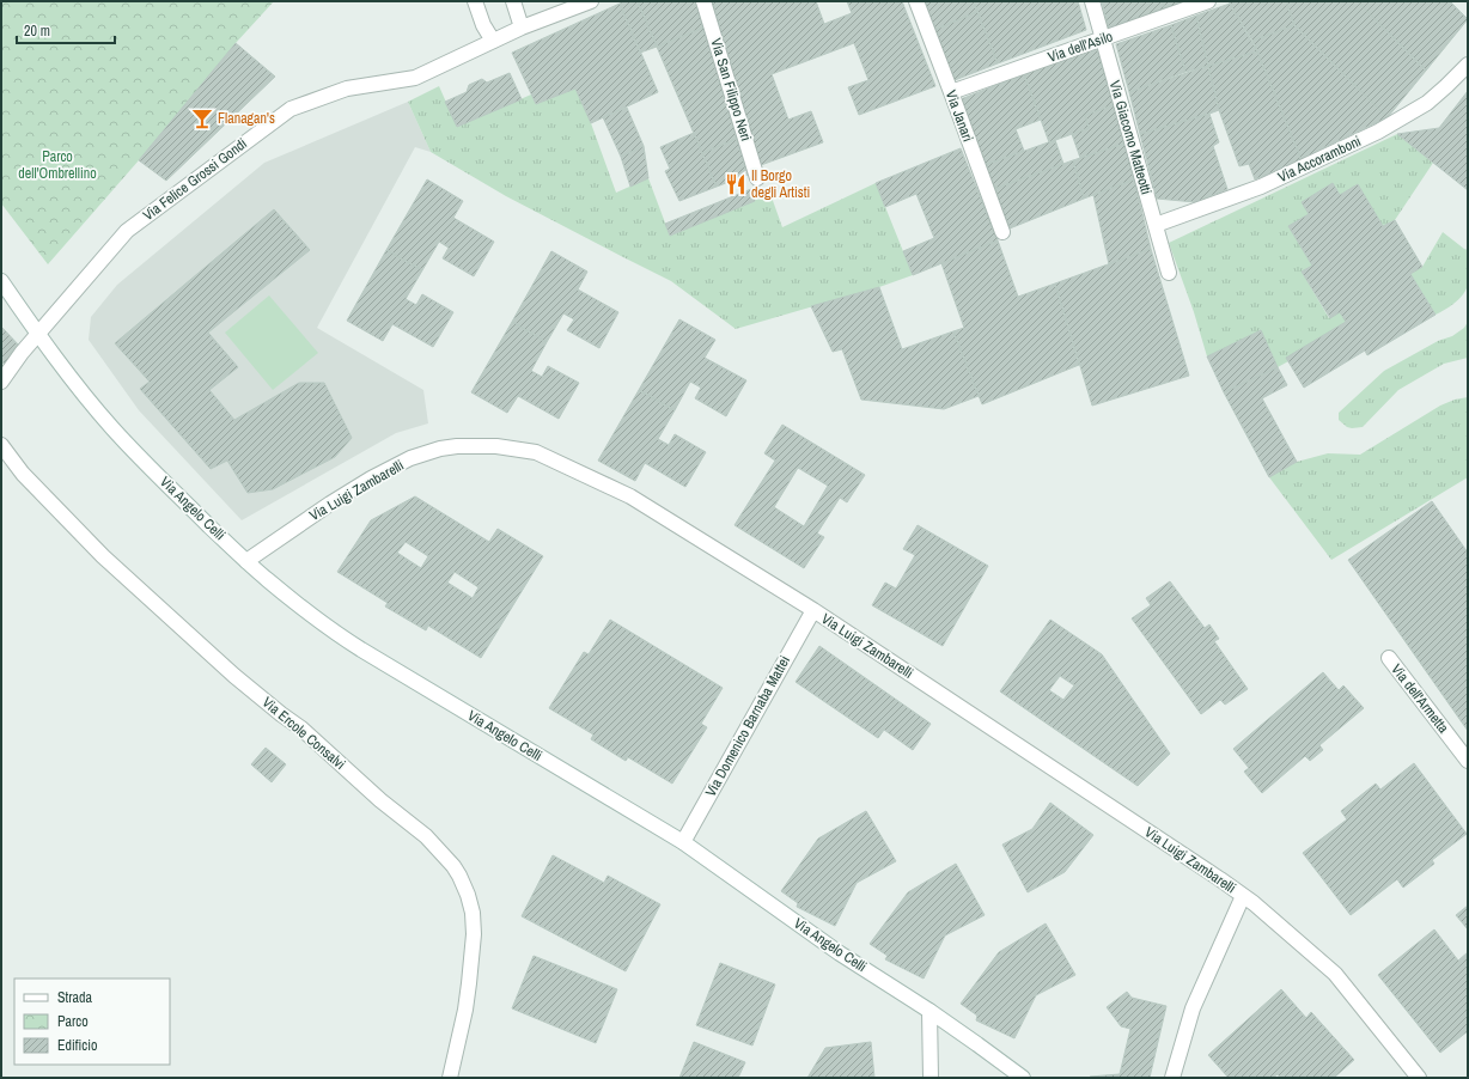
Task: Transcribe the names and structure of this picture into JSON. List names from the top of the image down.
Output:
{
  "streets": {
    "street": [
      "Via dell'Asilo",
      "Via San Filippo Neri",
      "Via Janari",
      "Via Giacomo Matteotti",
      "Via Accoramboni",
      "Via Felice Grossi Gondi",
      "Via Luigi Zambarelli",
      "Via Angelo Celli",
      "Via dell'Armetta",
      "Via Domenico Barnaba Mattei",
      "Via Ercole Consalvi"
    ]
  },
  "crossings": [
    ["Via dell'Asilo", "Via Janari"],
    ["Via dell'Asilo", "Via Giacomo Matteotti"],
    ["Via Giacomo Matteotti", "Via Accoramboni"],
    ["Via Felice Grossi Gondi", "Via Angelo Celli"],
    ["Via Luigi Zambarelli", "Via Angelo Celli"],
    ["Via Luigi Zambarelli", "Via Domenico Barnaba Mattei"],
    ["Via Angelo Celli", "Via Domenico Barnaba Mattei"]
  ],
  "parks": ["Parco dell'Ombrellino"],
  "places": {
    "bar": ["Flanagan's"],
    "restaurant": ["Il Borgo degli Artisti"]
  },
  "legend": ["Strada", "Parco", "Edificio"],
  "scale_bar": "20 m"
}
